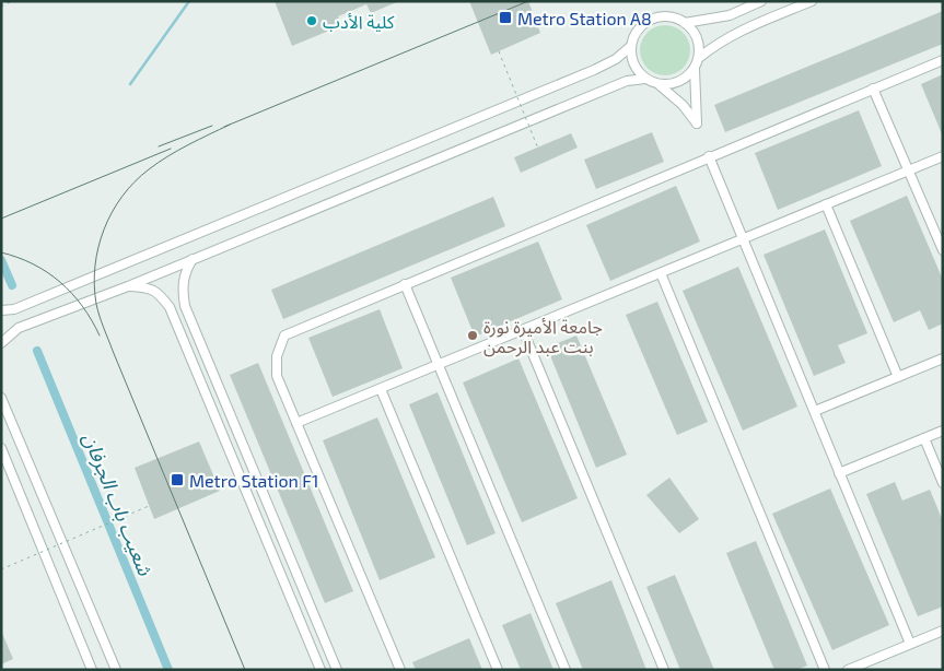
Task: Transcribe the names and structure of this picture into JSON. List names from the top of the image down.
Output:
{
  "water": ["شعيب باب الجرفان"],
  "places": {
    "transit": ["Metro Station A8", "Metro Station F1"],
    "other": ["كلية الأدب", "جامعة الأميرة نورة بنت عبد الرحمن"]
  }
}
